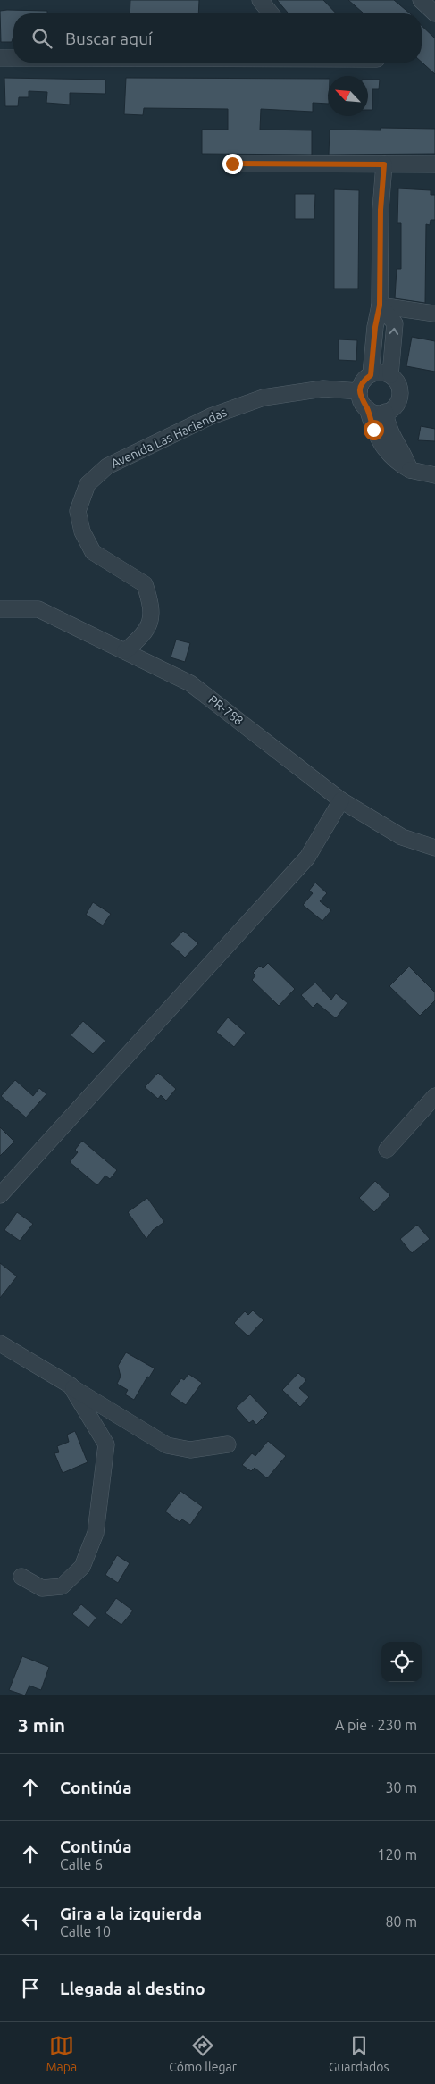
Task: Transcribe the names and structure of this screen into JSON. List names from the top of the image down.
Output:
{
  "streets": {
    "street": ["Avenida Las Haciendas", "PR-788"]
  },
  "crossings": [
    ["Avenida Las Haciendas", "PR-788"]
  ],
  "north": "top left",
  "page": {
    "search": "Buscar aquí",
    "heading": ["3 min", "A pie · 230 m"],
    "list": [
      ["Continúa", "30 m"],
      ["Continúa", "Calle 6", "120 m"],
      ["Gira a la izquierda", "Calle 10", "80 m"],
      "Llegada al destino"
    ],
    "nav": ["Mapa", "Cómo llegar", "Guardados"]
  }
}
